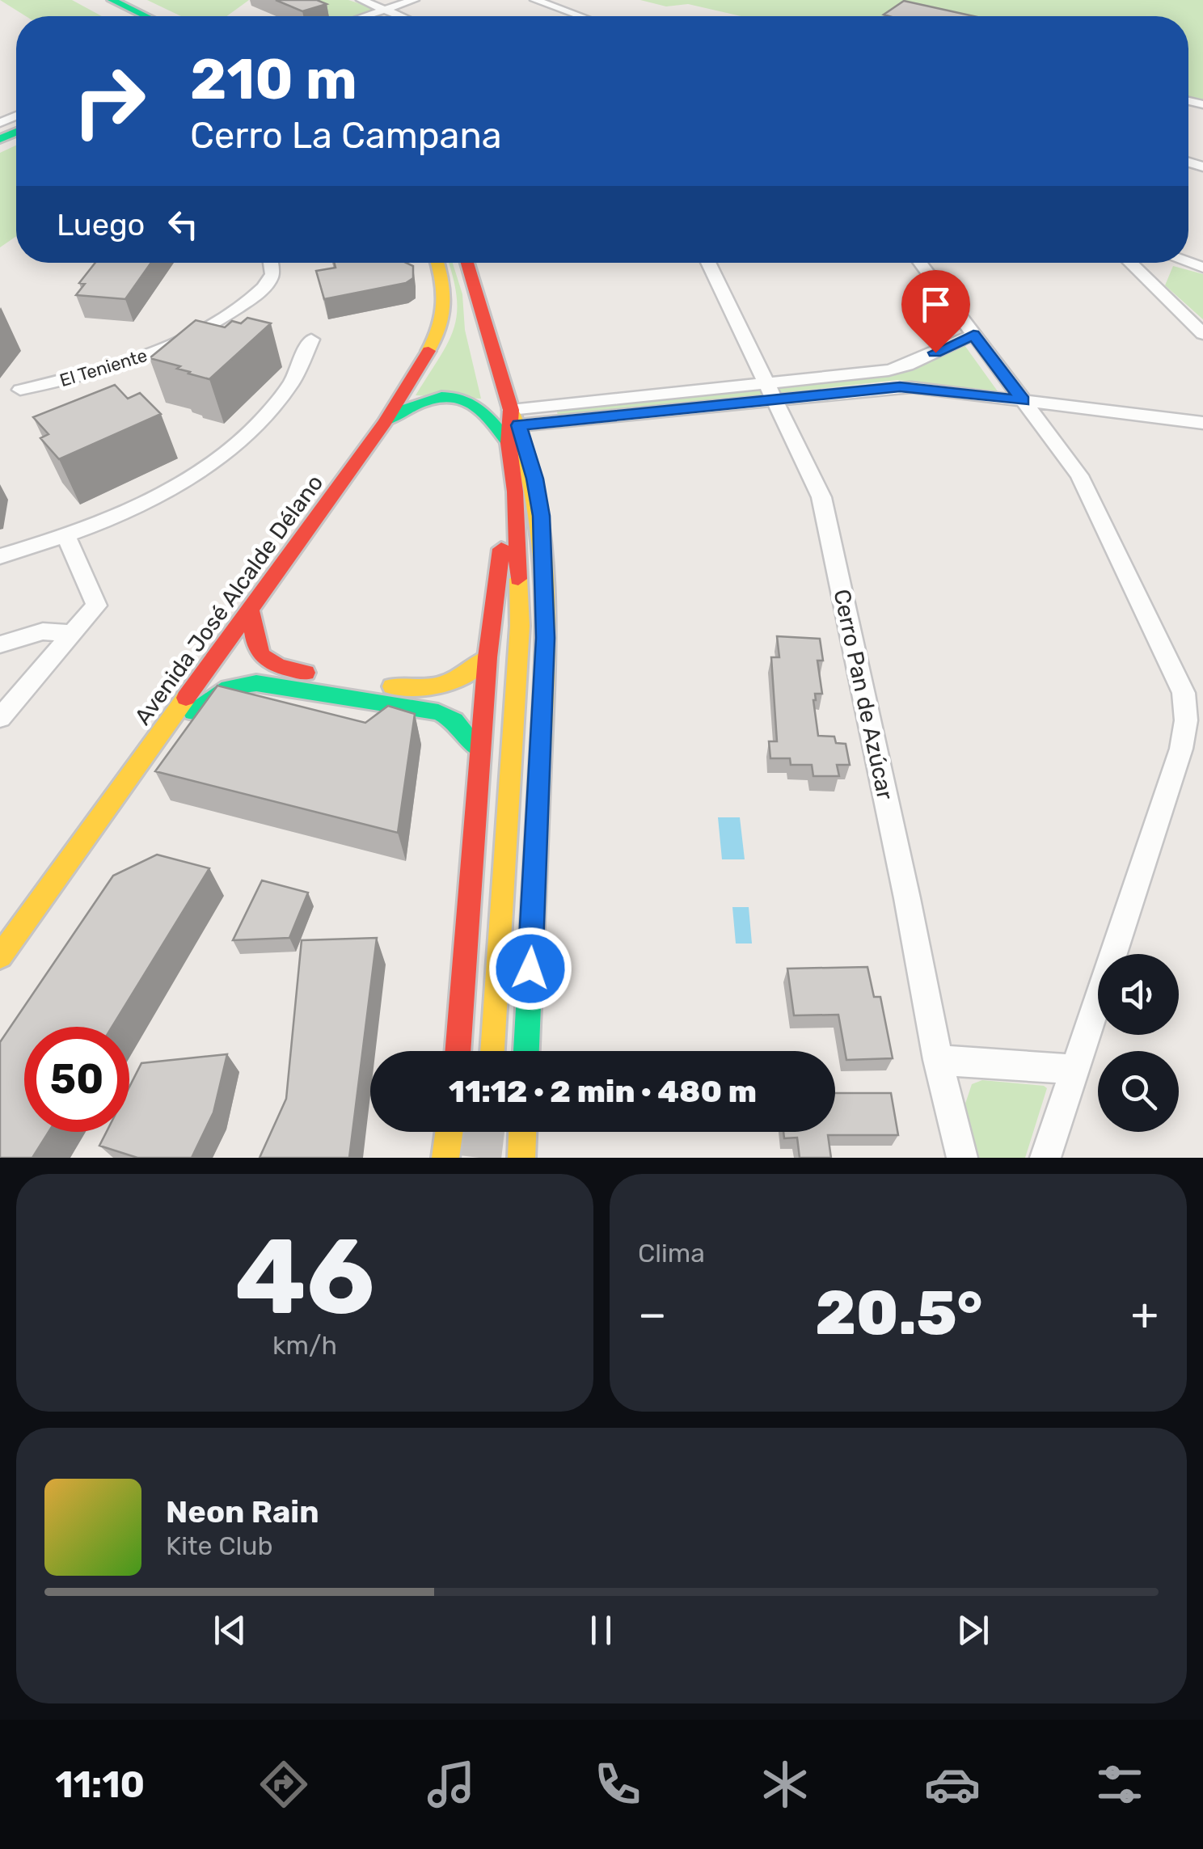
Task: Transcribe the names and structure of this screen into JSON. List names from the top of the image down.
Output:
{
  "streets": {
    "main road": ["Avenida José Alcalde Délano"],
    "street": ["El Teniente", "Cerro Pan de Azúcar"]
  },
  "page": {
    "turn": ["210 m", "Cerro La Campana"],
    "then": "Luego",
    "limit": "50",
    "trip": "11:12 · 2 min · 480 m",
    "tile": [
      ["46", "km/h"],
      "Clima"
    ],
    "heat": ["−", "20.5°", "+"],
    "song": ["Neon Rain", "Kite Club"],
    "tabs": "11:10"
  }
}
